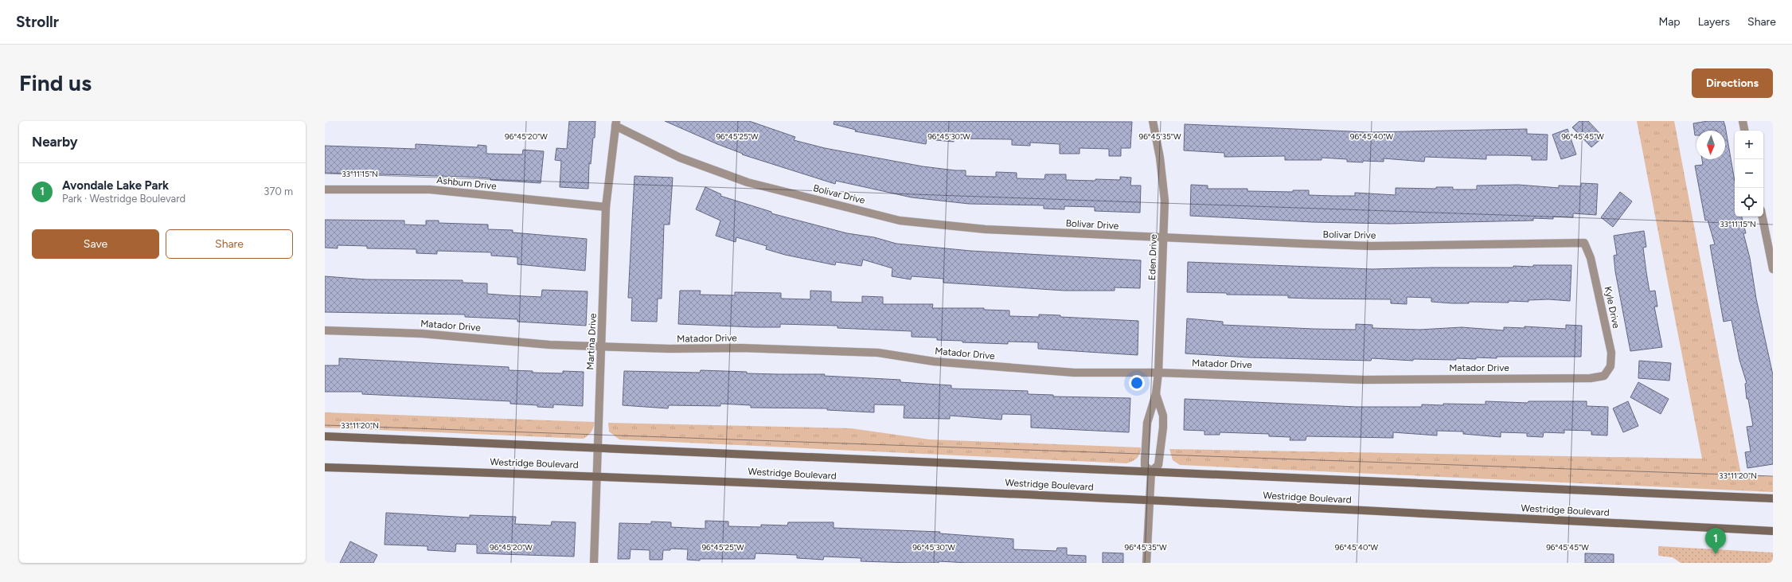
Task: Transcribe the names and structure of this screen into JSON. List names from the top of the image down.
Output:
{
  "streets": {
    "main road": ["Westridge Boulevard"],
    "street": [
      "Ashburn Drive",
      "Bolivar Drive",
      "Eden Drive",
      "Kyle Drive",
      "Matador Drive",
      "Martina Drive"
    ]
  },
  "crossings": [
    ["Ashburn Drive", "Martina Drive"],
    ["Bolivar Drive", "Eden Drive"],
    ["Bolivar Drive", "Kyle Drive"],
    ["Bolivar Drive", "Martina Drive"],
    ["Eden Drive", "Matador Drive"],
    ["Eden Drive", "Westridge Boulevard"],
    ["Kyle Drive", "Matador Drive"],
    ["Matador Drive", "Martina Drive"],
    ["Martina Drive", "Westridge Boulevard"]
  ],
  "north": "bottom",
  "page": {
    "header": "Strollr",
    "nav": ["Map", "Layers", "Share"],
    "buttons": [
      "Directions",
      ["Save", "Share"]
    ],
    "title": "Find us",
    "heading": "Nearby",
    "map_buttons": ["+", "−"],
    "list": [
      {
        "mark": "1",
        "name": "Avondale Lake Park",
        "note": "Park · Westridge Boulevard",
        "value": "370 m"
      }
    ],
    "pins": "1"
  },
  "coordinates": [
    "96°45'20\"W",
    "96°45'25\"W",
    "96°45'30\"W",
    "96°45'35\"W",
    "96°45'40\"W",
    "96°45'45\"W",
    "33°11'15\"N",
    "33°11'20\"N"
  ]
}
